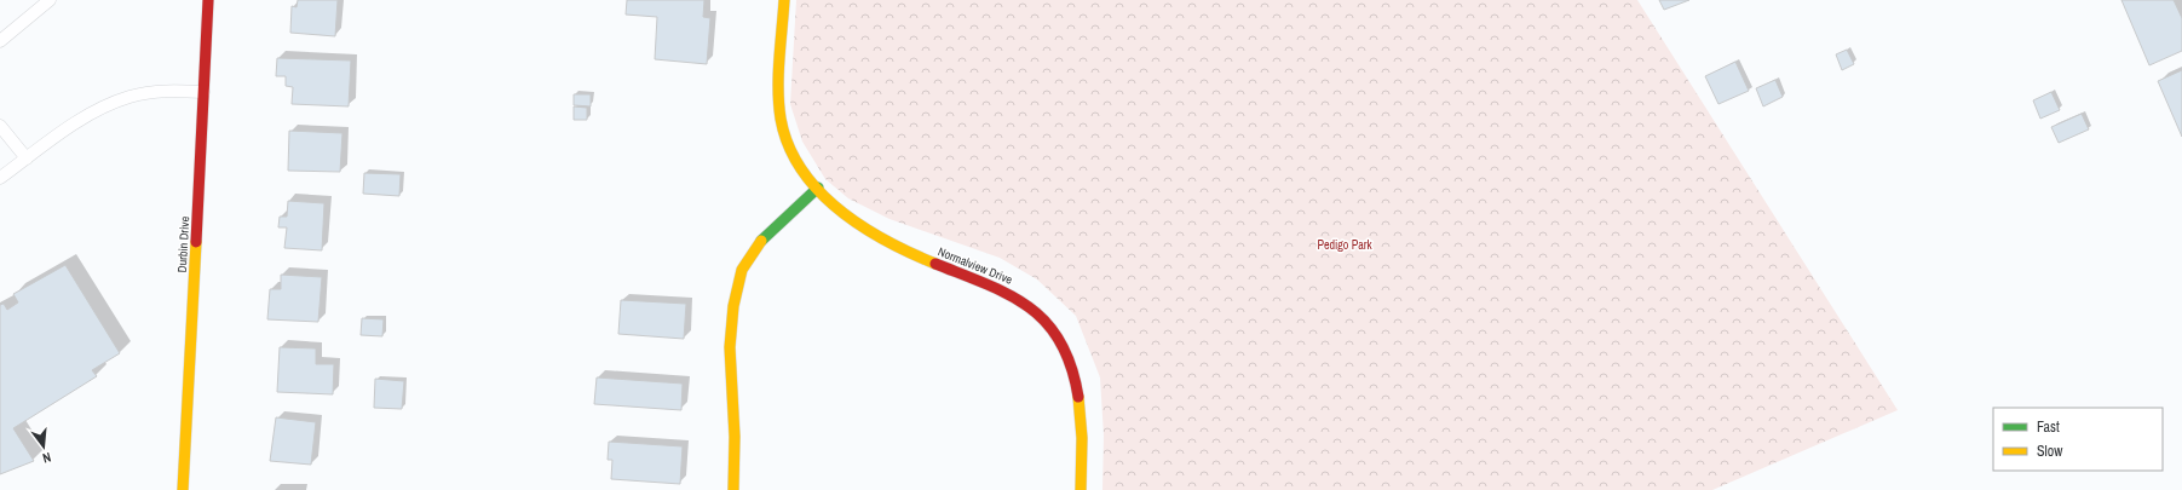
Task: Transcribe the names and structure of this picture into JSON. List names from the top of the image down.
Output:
{
  "streets": {
    "street": ["Durbin Drive", "Normalview Drive"]
  },
  "parks": ["Pedigo Park"],
  "legend": ["Fast", "Slow"],
  "north": "bottom"
}
